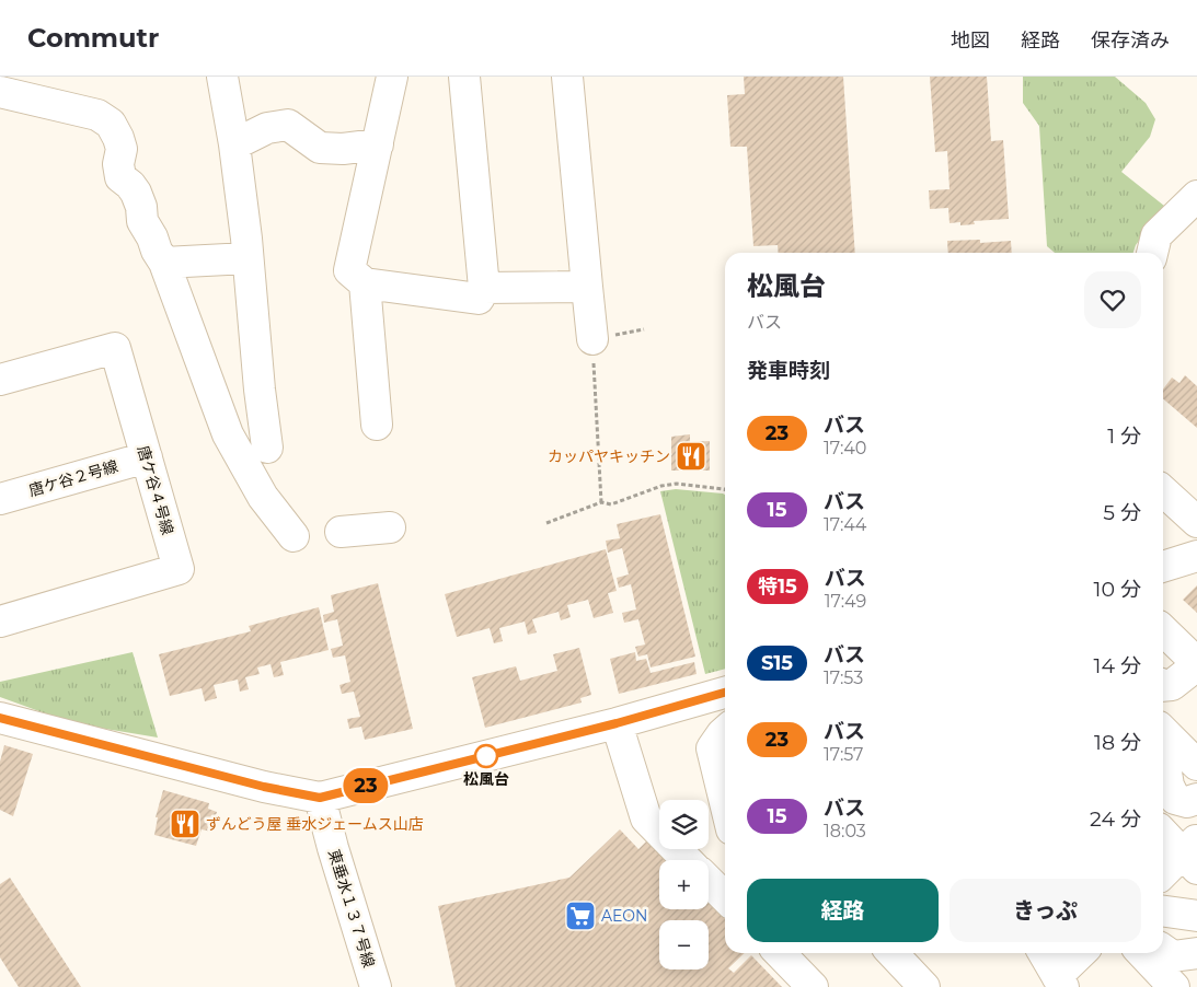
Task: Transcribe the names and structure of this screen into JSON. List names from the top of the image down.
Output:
{
  "streets": {
    "street": ["唐ケ谷２号線", "唐ケ谷４号線", "東垂水１３７号線"]
  },
  "crossings": [
    ["唐ケ谷２号線", "唐ケ谷４号線"]
  ],
  "places": {
    "restaurant": ["カッパヤキッチン", "ずんどう屋 垂水ジェームス山店"],
    "other": ["松風台"],
    "supermarket": ["AEON"]
  },
  "lines": ["bus line 23"],
  "page": {
    "header": "Commutr",
    "nav": ["地図", "経路", "保存済み"],
    "on_map": "23",
    "heading": [
      ["松風台", "バス"],
      "発車時刻"
    ],
    "list": [
      {
        "mark": "23",
        "name": "バス",
        "note": "17:40",
        "value": "1 分"
      },
      {
        "mark": "15",
        "name": "バス",
        "note": "17:44",
        "value": "5 分"
      },
      {
        "mark": "特15",
        "name": "バス",
        "note": "17:49",
        "value": "10 分"
      },
      {
        "mark": "S15",
        "name": "バス",
        "note": "17:53",
        "value": "14 分"
      },
      {
        "mark": "23",
        "name": "バス",
        "note": "17:57",
        "value": "18 分"
      },
      {
        "mark": "15",
        "name": "バス",
        "note": "18:03",
        "value": "24 分"
      }
    ],
    "map_buttons": ["+", "−"],
    "buttons": ["経路", "きっぷ"]
  }
}
